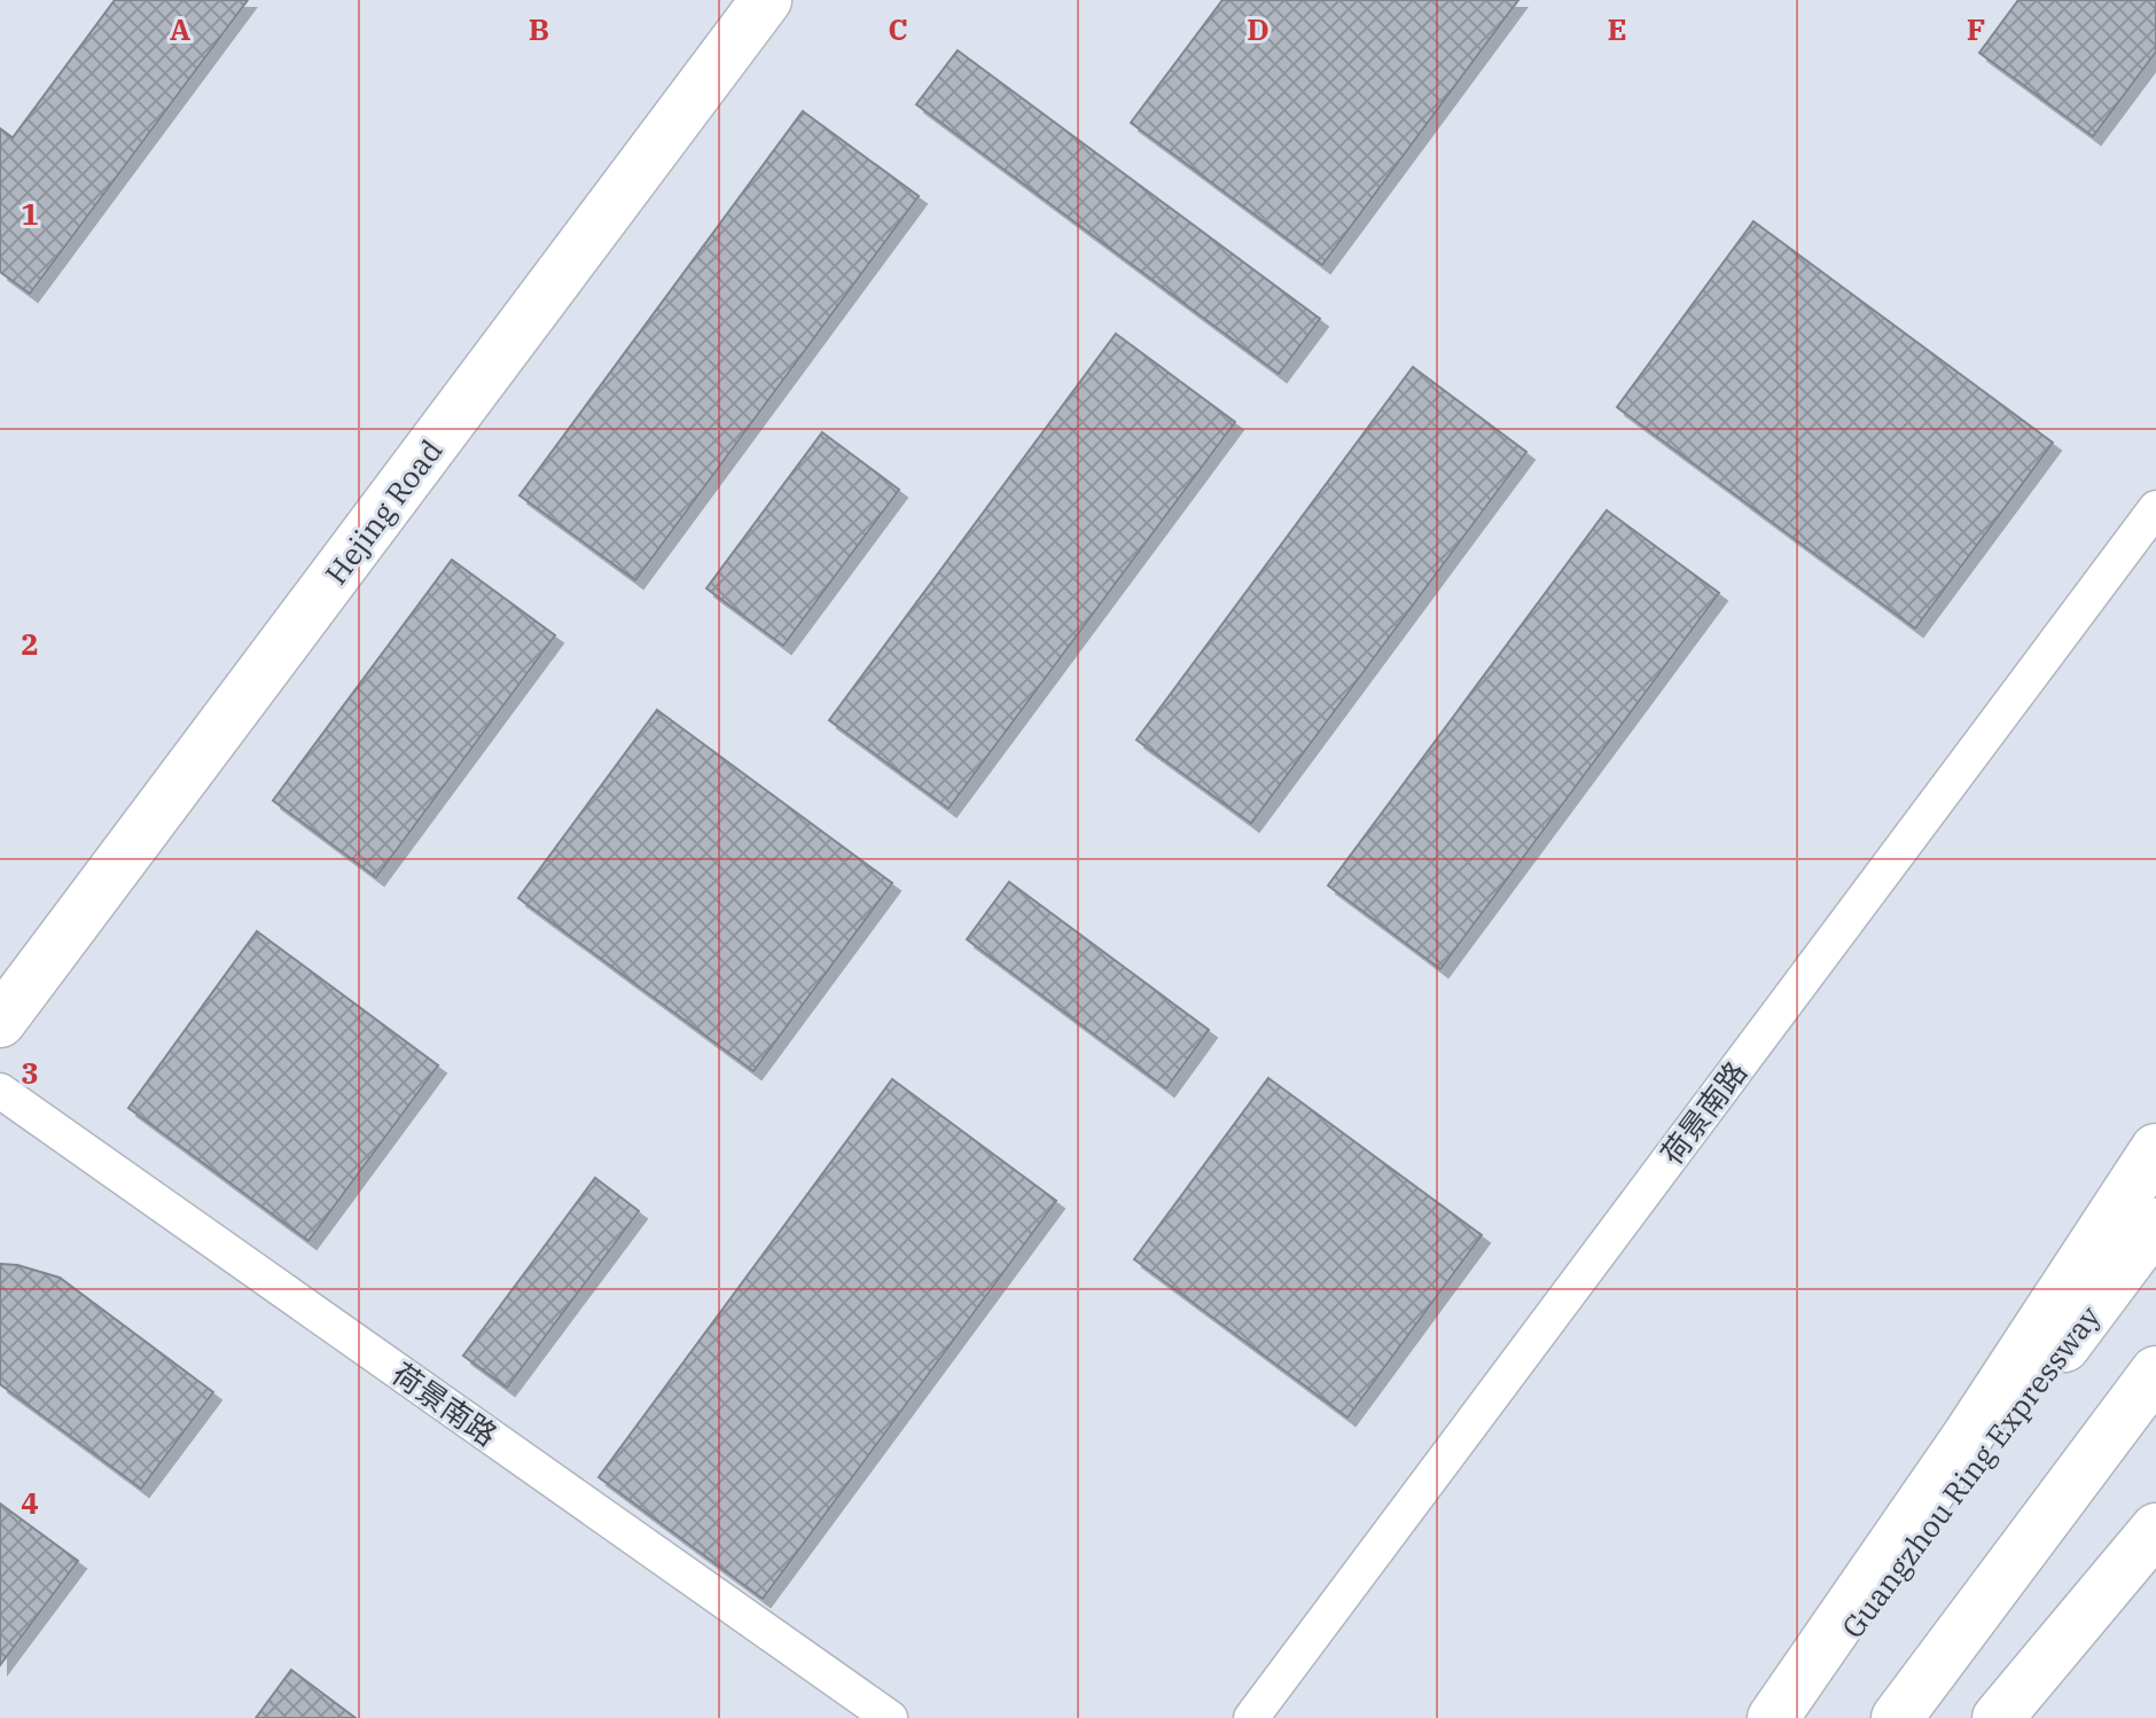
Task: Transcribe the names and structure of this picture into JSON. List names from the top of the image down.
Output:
{
  "streets": {
    "main road": ["Hejing Road", "Guangzhou Ring Expressway"],
    "street": ["荷景南路"]
  },
  "grid": {
    "columns": [
      "A",
      "B",
      "C",
      "D",
      "E",
      "F"
    ],
    "rows": [
      "1",
      "2",
      "3",
      "4"
    ]
  }
}
